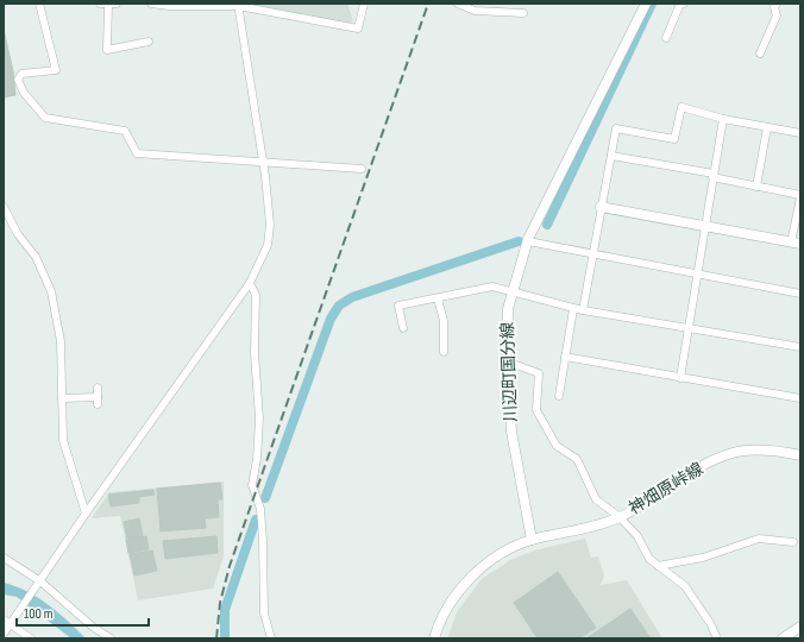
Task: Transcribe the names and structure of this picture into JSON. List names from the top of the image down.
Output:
{
  "streets": {
    "street": ["川辺町国分線", "神畑原峠線"]
  },
  "crossings": [
    ["川辺町国分線", "神畑原峠線"]
  ],
  "scale_bar": "100 m"
}
